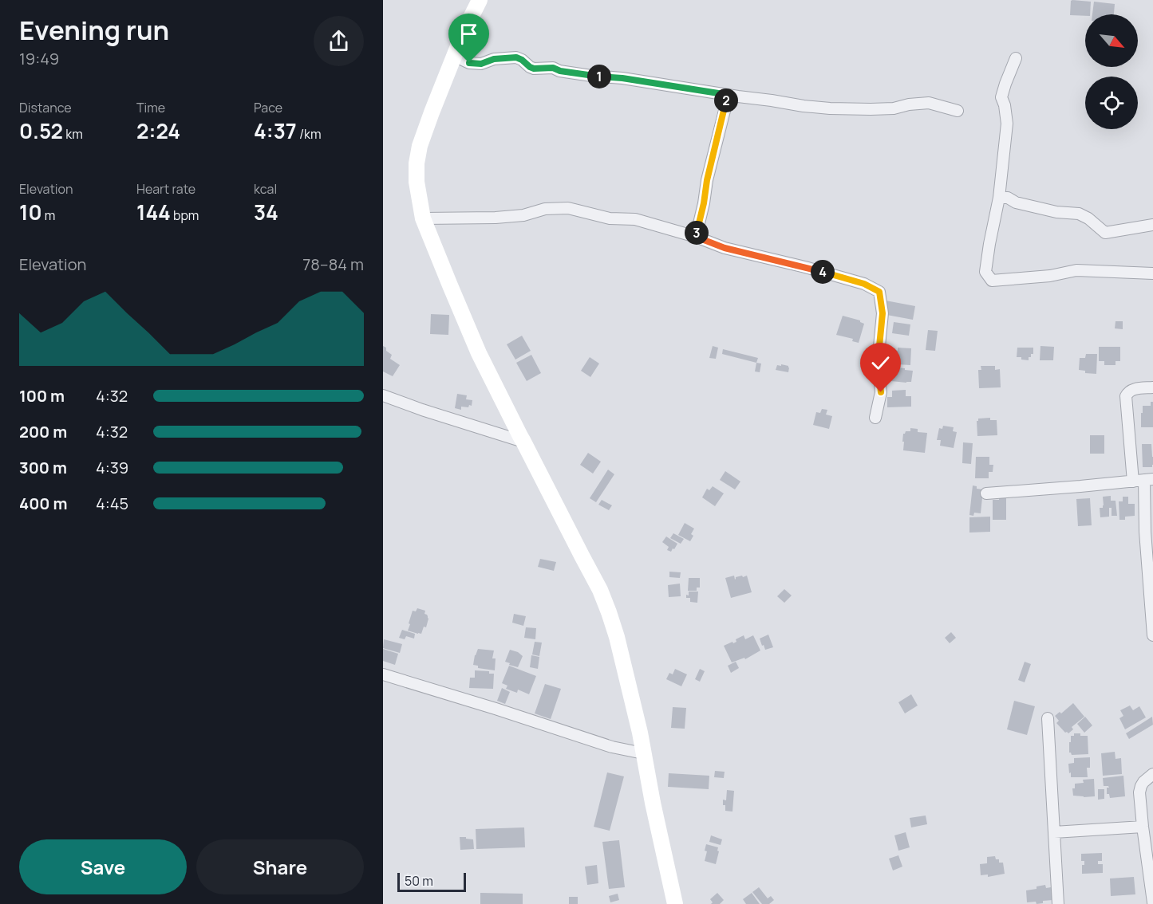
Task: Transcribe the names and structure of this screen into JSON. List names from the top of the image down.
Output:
{
  "scale_bar": "50 m",
  "north": "bottom right",
  "page": {
    "heading": ["Evening run", "19:49"],
    "pins": [
      "1",
      "2",
      "3",
      "4"
    ],
    "stats": [
      ["Distance", "0.52 km"],
      ["Time", "2:24"],
      ["Pace", "4:37 /km"],
      ["Elevation", "10 m"],
      ["Heart rate", "144 bpm"],
      ["kcal", "34"]
    ],
    "chart": ["Elevation", "78–84 m"],
    "list": [
      {
        "name": "100 m",
        "note": "4:32"
      },
      {
        "name": "200 m",
        "note": "4:32"
      },
      {
        "name": "300 m",
        "note": "4:39"
      },
      {
        "name": "400 m",
        "note": "4:45"
      }
    ],
    "buttons": ["Save", "Share"],
    "scale": "50 m"
  }
}
